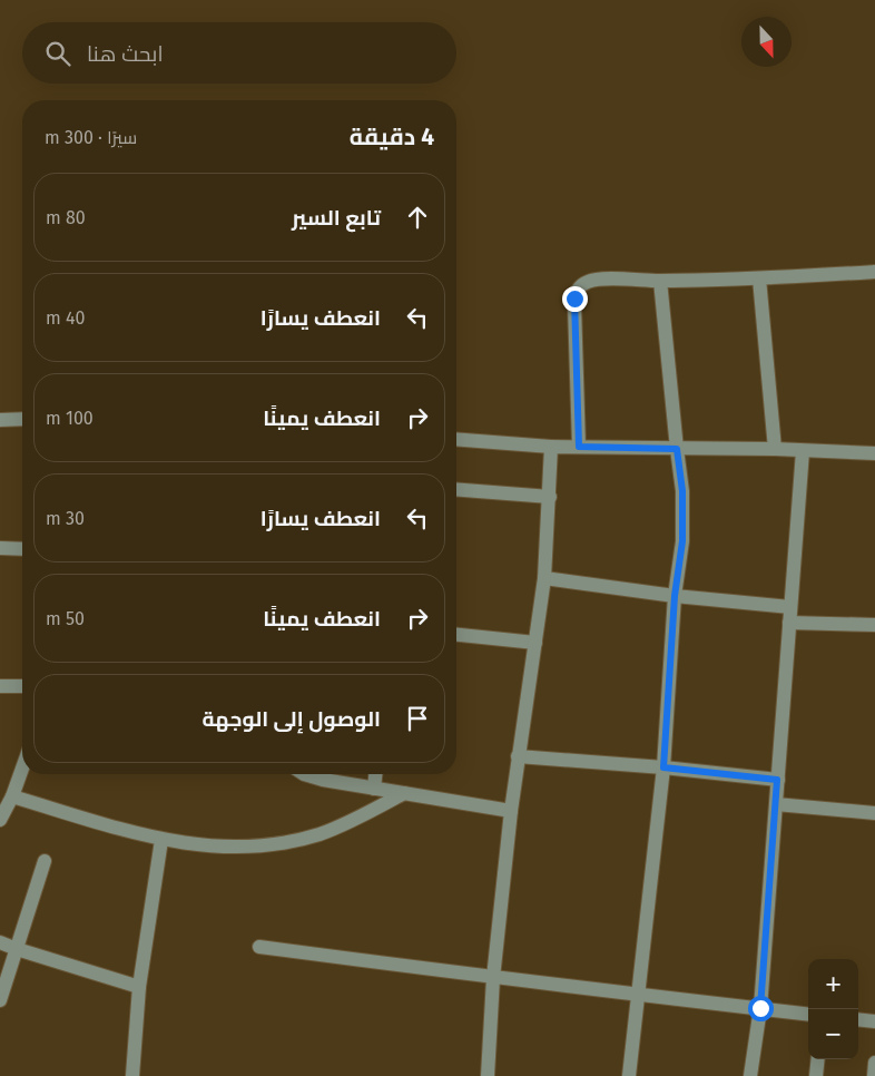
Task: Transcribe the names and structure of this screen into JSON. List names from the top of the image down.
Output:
{
  "north": "bottom",
  "page": {
    "search": "ابحث هنا",
    "heading": ["4 دقيقة", "سيرًا · 300 m"],
    "list": [
      ["تابع السير", "80 m"],
      ["انعطف يسارًا", "40 m"],
      ["انعطف يمينًا", "100 m"],
      ["انعطف يسارًا", "30 m"],
      ["انعطف يمينًا", "50 m"],
      "الوصول إلى الوجهة"
    ],
    "map_buttons": ["+", "−"]
  }
}
